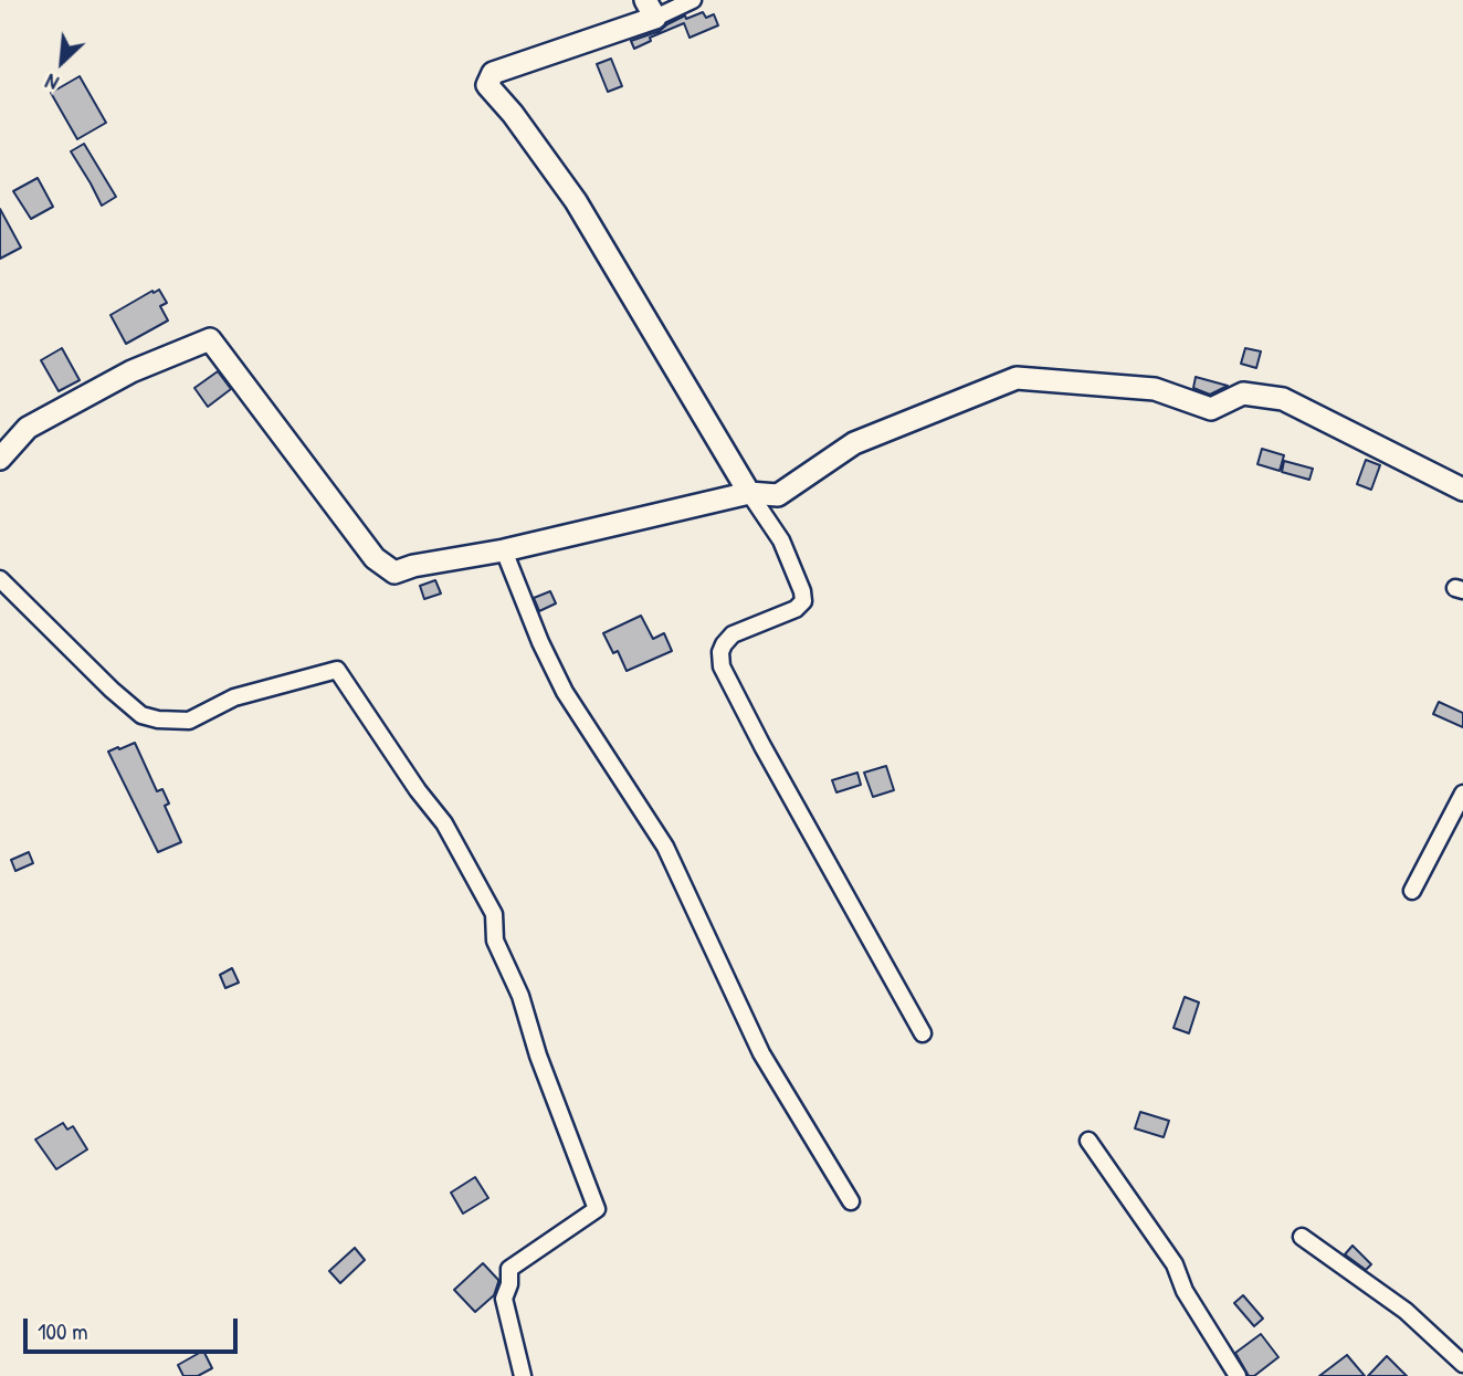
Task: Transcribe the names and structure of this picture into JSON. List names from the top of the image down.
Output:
{
  "scale_bar": "100 m",
  "north": "bottom left"
}
